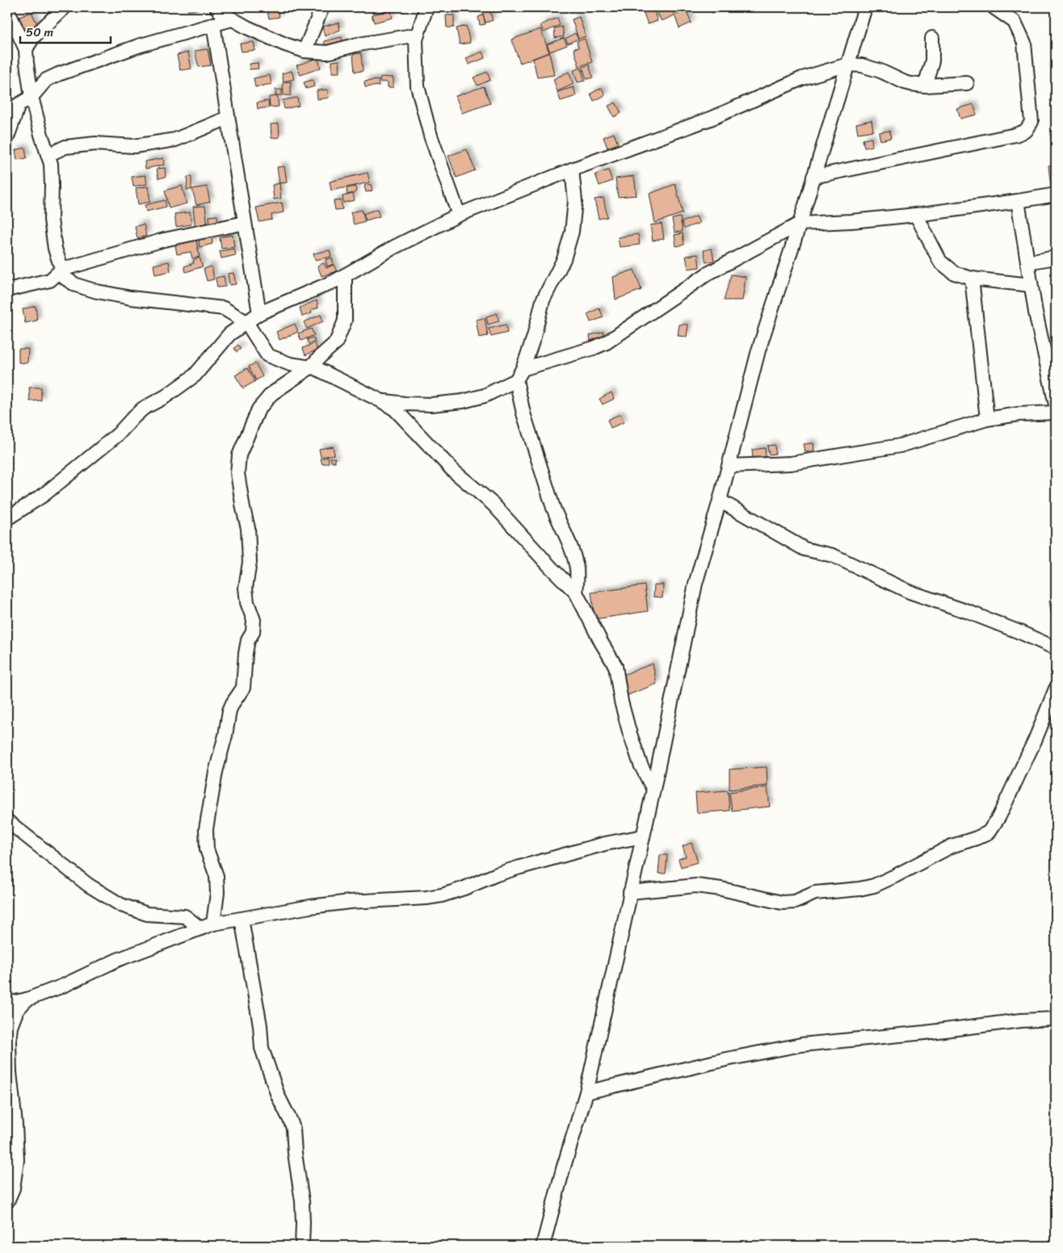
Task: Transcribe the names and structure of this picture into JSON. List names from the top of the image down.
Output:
{
  "scale_bar": "50 m"
}
